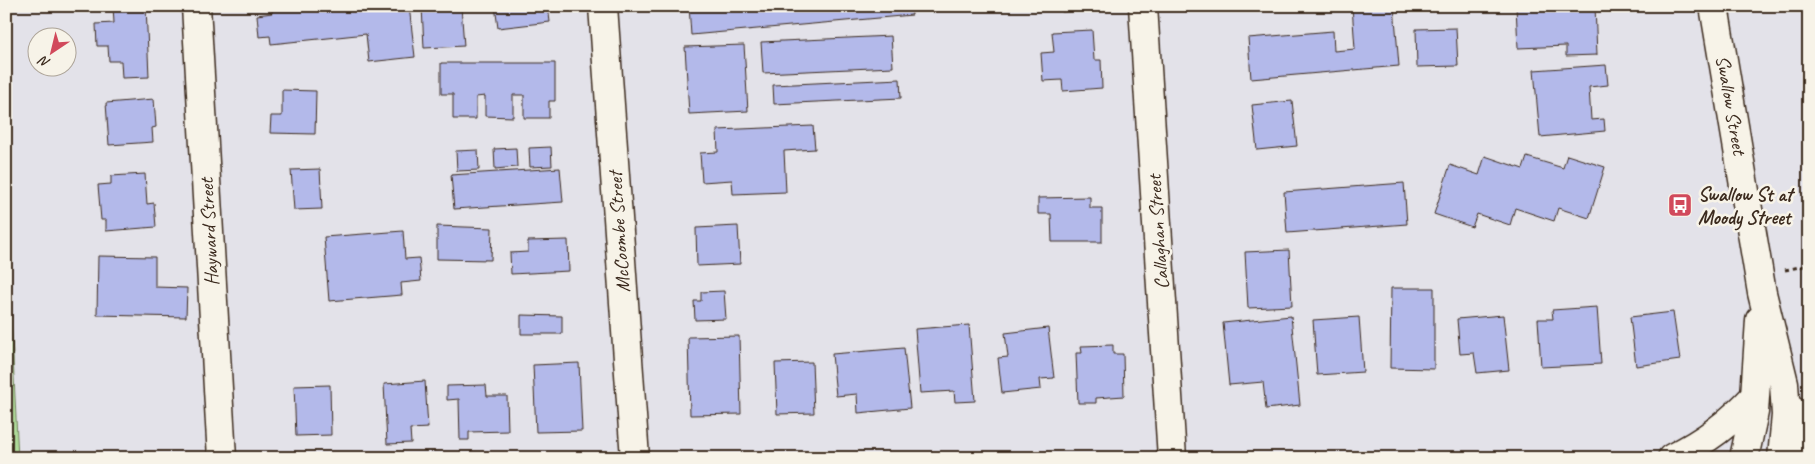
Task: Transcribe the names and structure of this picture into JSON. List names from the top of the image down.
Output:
{
  "streets": {
    "street": [
      "Swallow Street",
      "Hayward Street",
      "McCoombe Street",
      "Callaghan Street"
    ]
  },
  "places": {
    "bus stop": ["Swallow St at Moody Street"]
  },
  "north": "bottom left"
}
